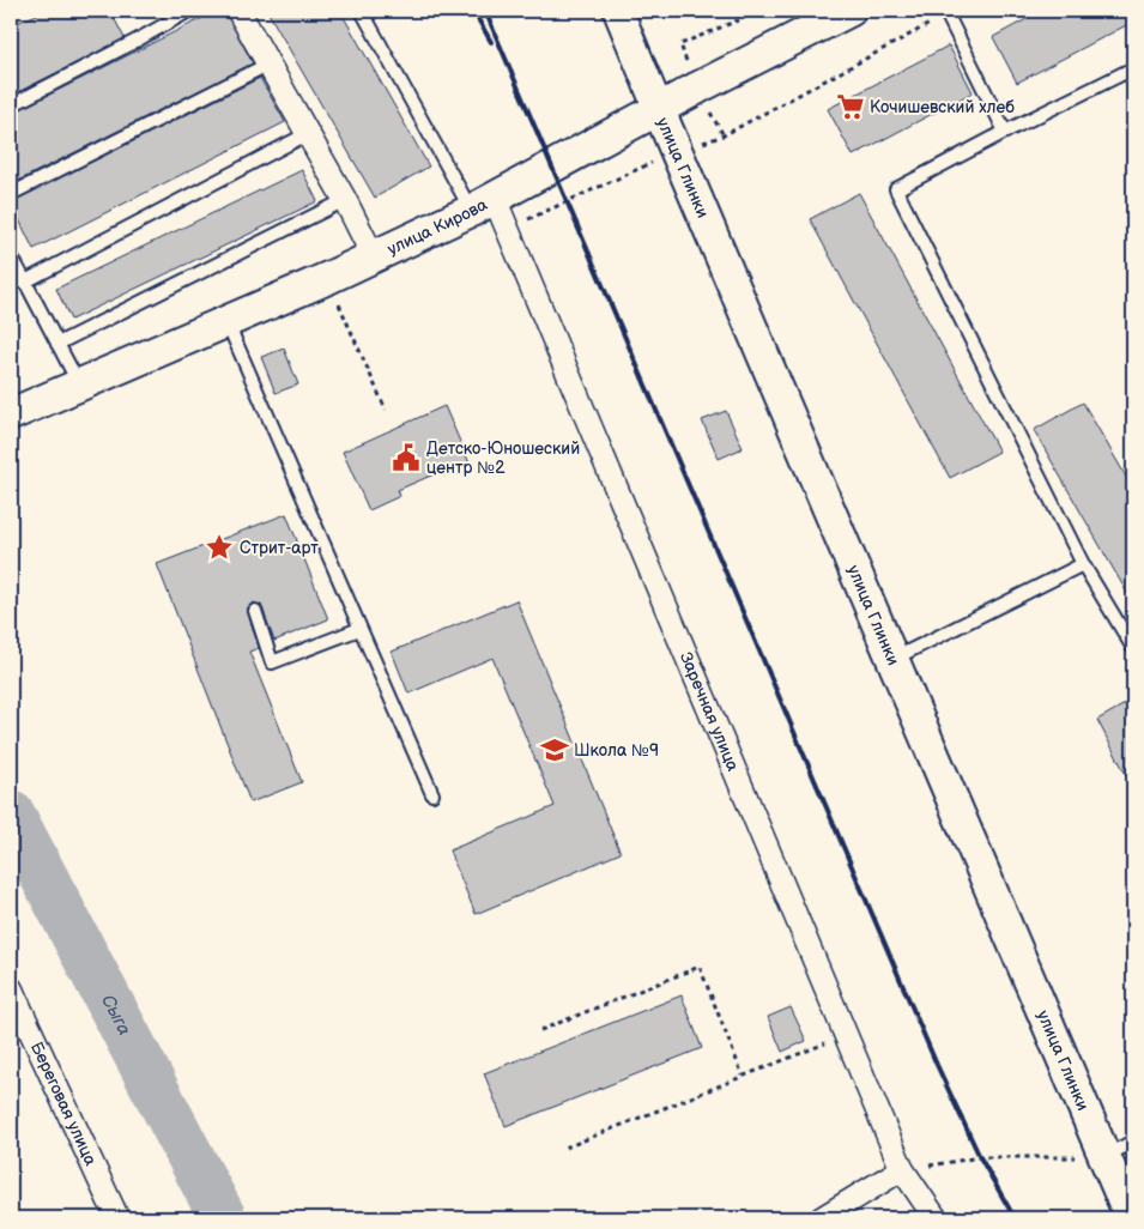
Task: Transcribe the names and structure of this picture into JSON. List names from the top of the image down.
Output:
{
  "streets": {
    "main road": ["улица Глинки", "улица Кирова"],
    "street": ["Заречная улица", "Береговая улица"]
  },
  "crossings": [
    ["улица Глинки", "улица Кирова"],
    ["улица Кирова", "Заречная улица"]
  ],
  "water": ["Сыга"],
  "places": {
    "supermarket": ["Кочишевский хлеб"],
    "public building": ["Детско-Юношеский центр №2"],
    "place": ["Стрит-арт"],
    "school or university": ["Школа №9"]
  }
}
